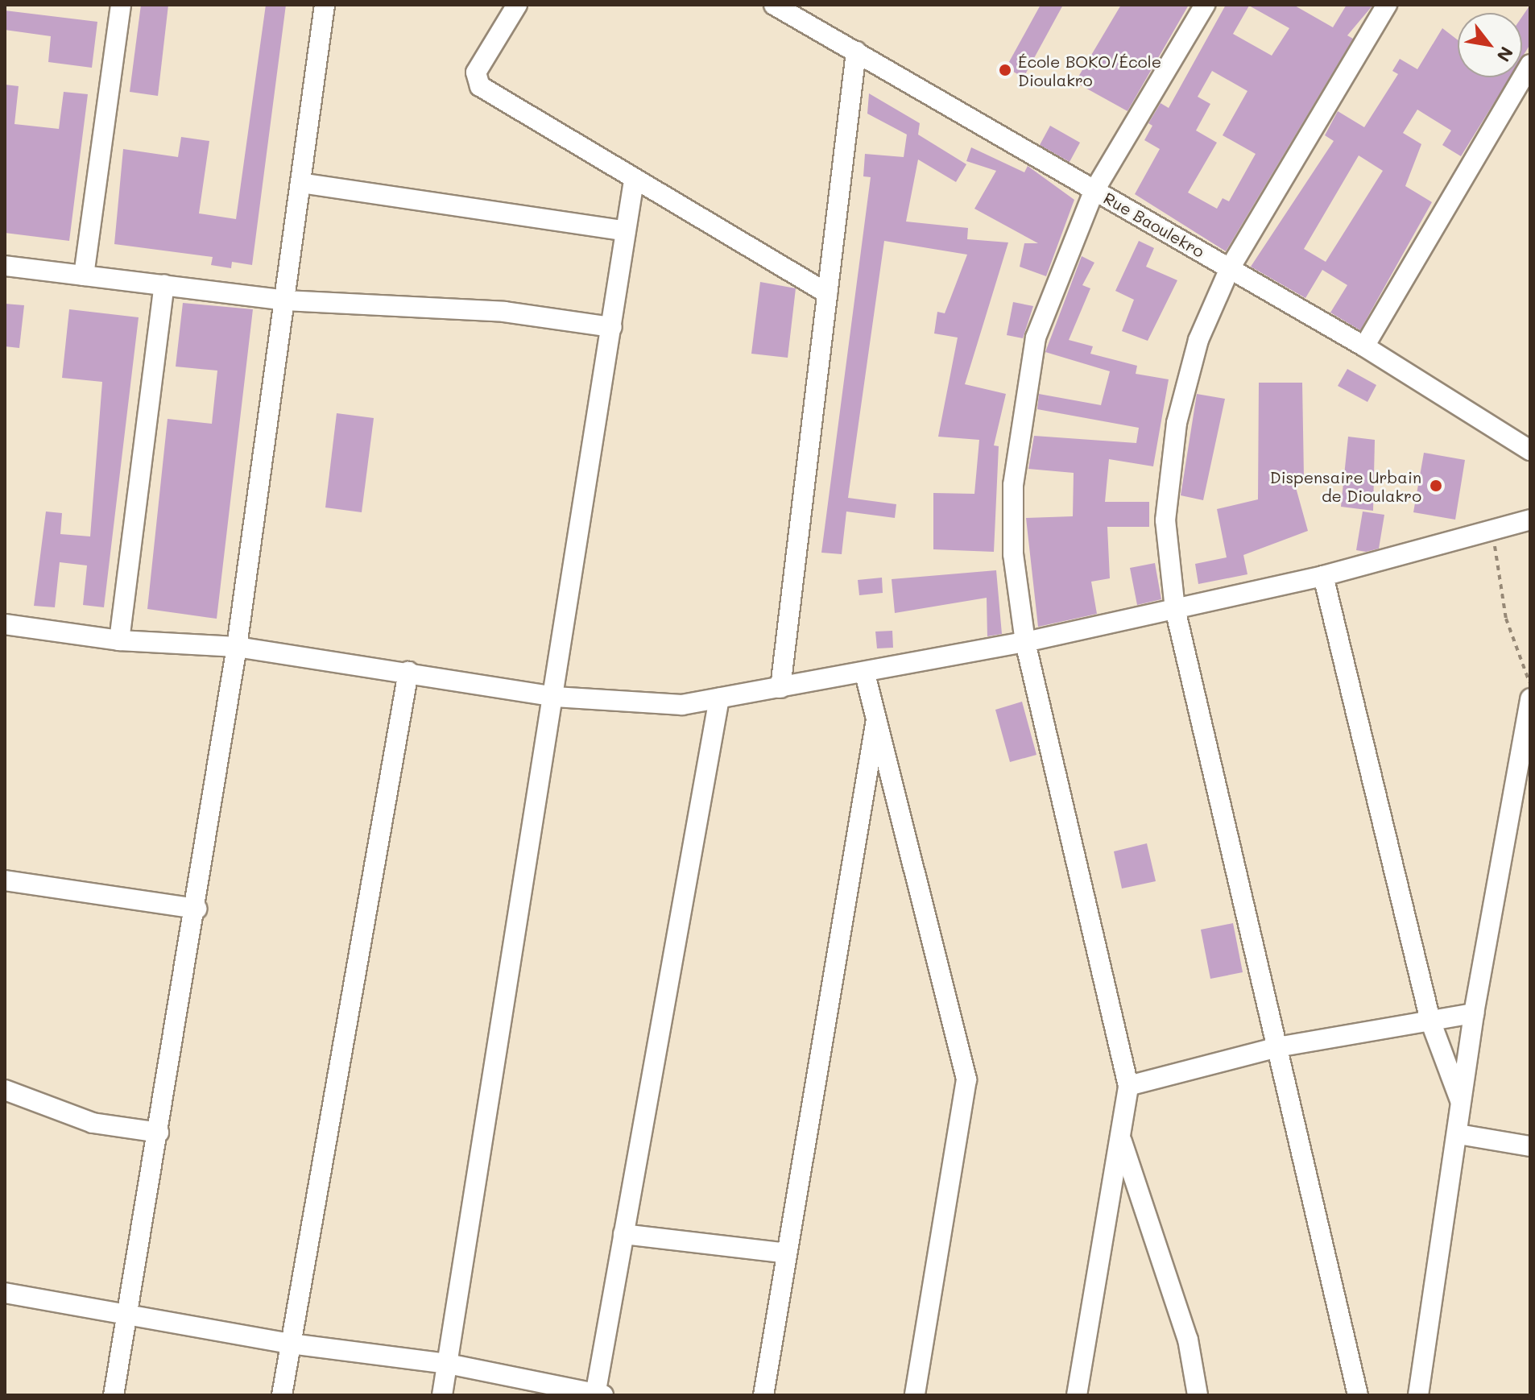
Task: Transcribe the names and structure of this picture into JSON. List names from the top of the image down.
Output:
{
  "streets": {
    "street": ["Rue Baoulekro"]
  },
  "places": ["École BOKO/École Dioulakro", "Dispensaire Urbain de Dioulakro"],
  "north": "bottom right"
}
